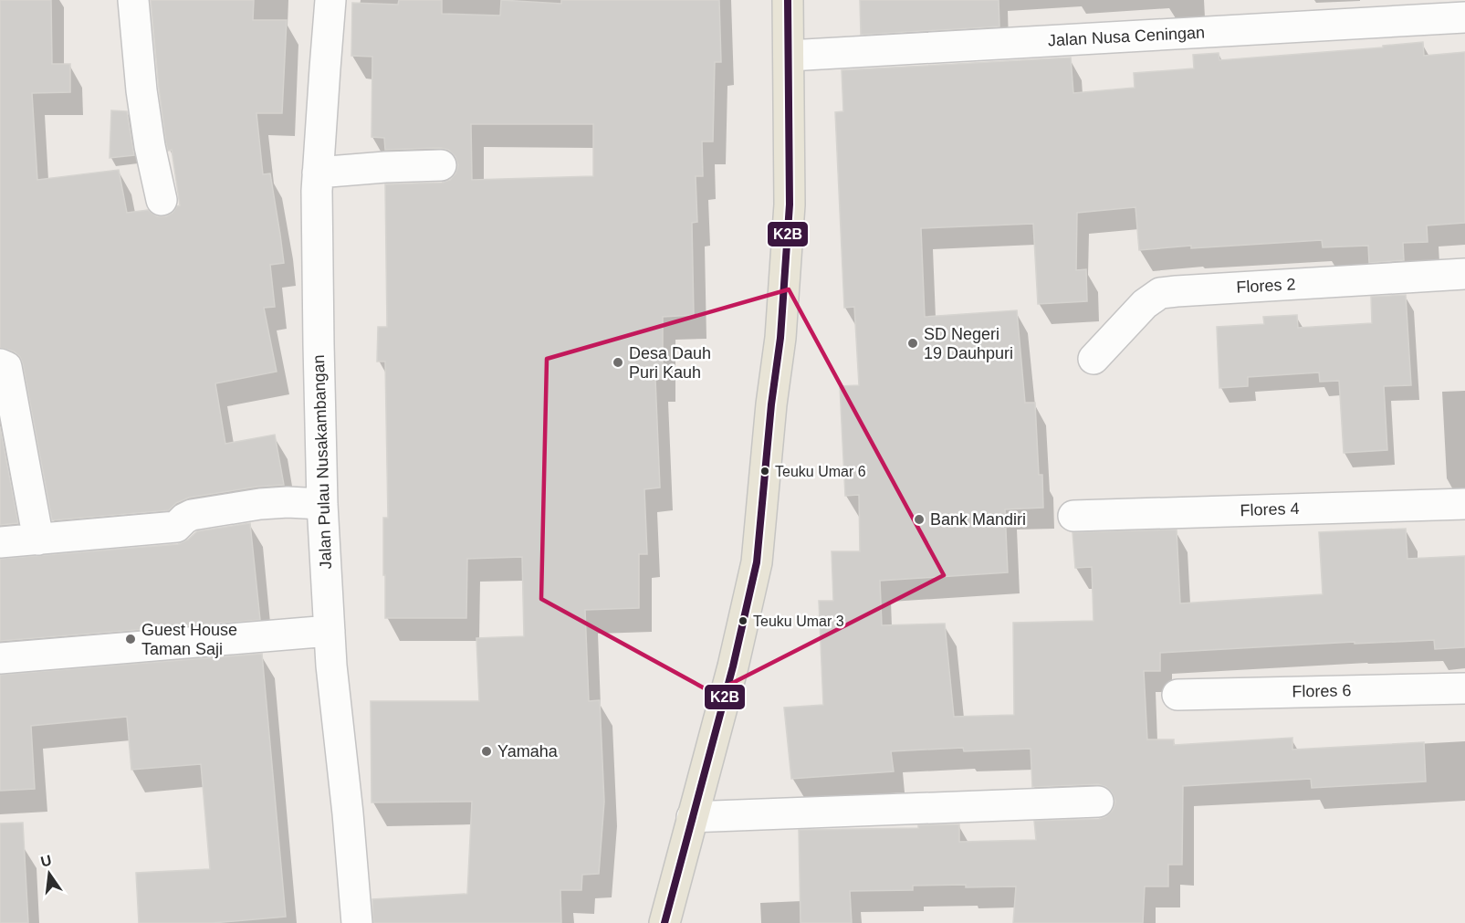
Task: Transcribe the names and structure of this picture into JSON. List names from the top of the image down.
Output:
{
  "streets": {
    "street": [
      "Jalan Nusa Ceningan",
      "Flores 2",
      "Jalan Pulau Nusakambangan",
      "Flores 4",
      "Flores 6"
    ]
  },
  "places": [
    "SD Negeri 19 Dauhpuri",
    "Desa Dauh Puri Kauh",
    "Teuku Umar 6",
    "Bank Mandiri",
    "Teuku Umar 3",
    "Guest House Taman Saji",
    "Yamaha"
  ],
  "lines": ["transit line K2B"],
  "north": "top"
}
